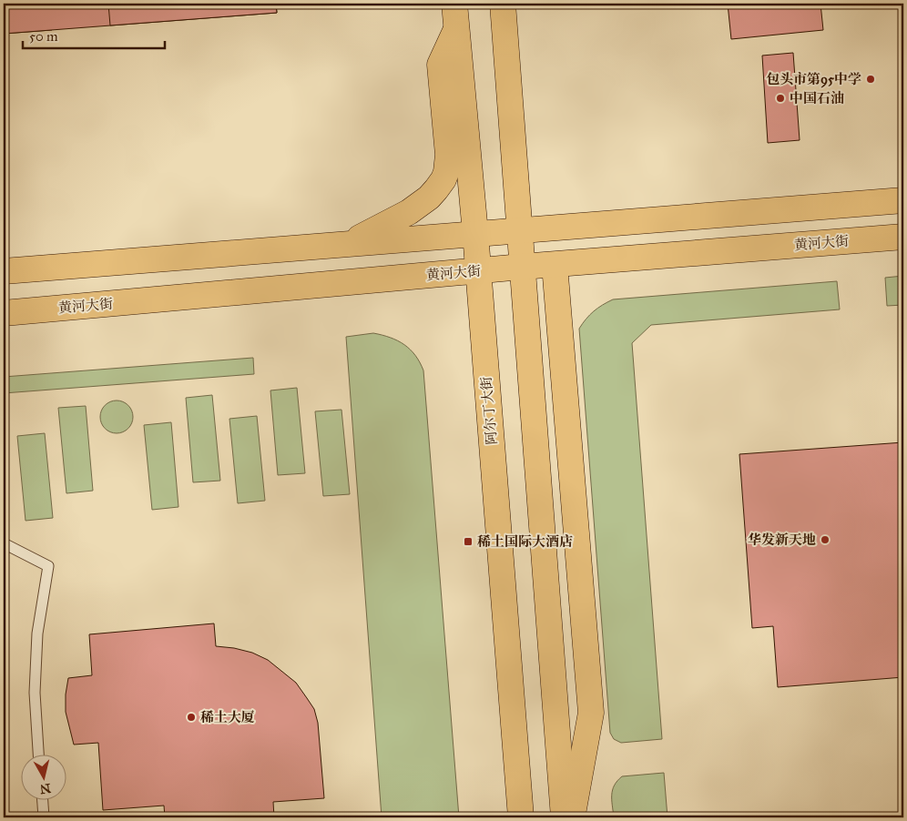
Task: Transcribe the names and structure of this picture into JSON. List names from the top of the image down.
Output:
{
  "streets": {
    "main road": ["黄河大街", "阿尔丁大街"]
  },
  "crossings": [
    ["黄河大街", "阿尔丁大街"]
  ],
  "places": {
    "other": [
      "包头市第95中学",
      "中国石油",
      "华发新天地",
      "稀土大厦"
    ],
    "transit": ["稀土国际大酒店"]
  },
  "scale_bar": "50 m",
  "north": "bottom"
}
